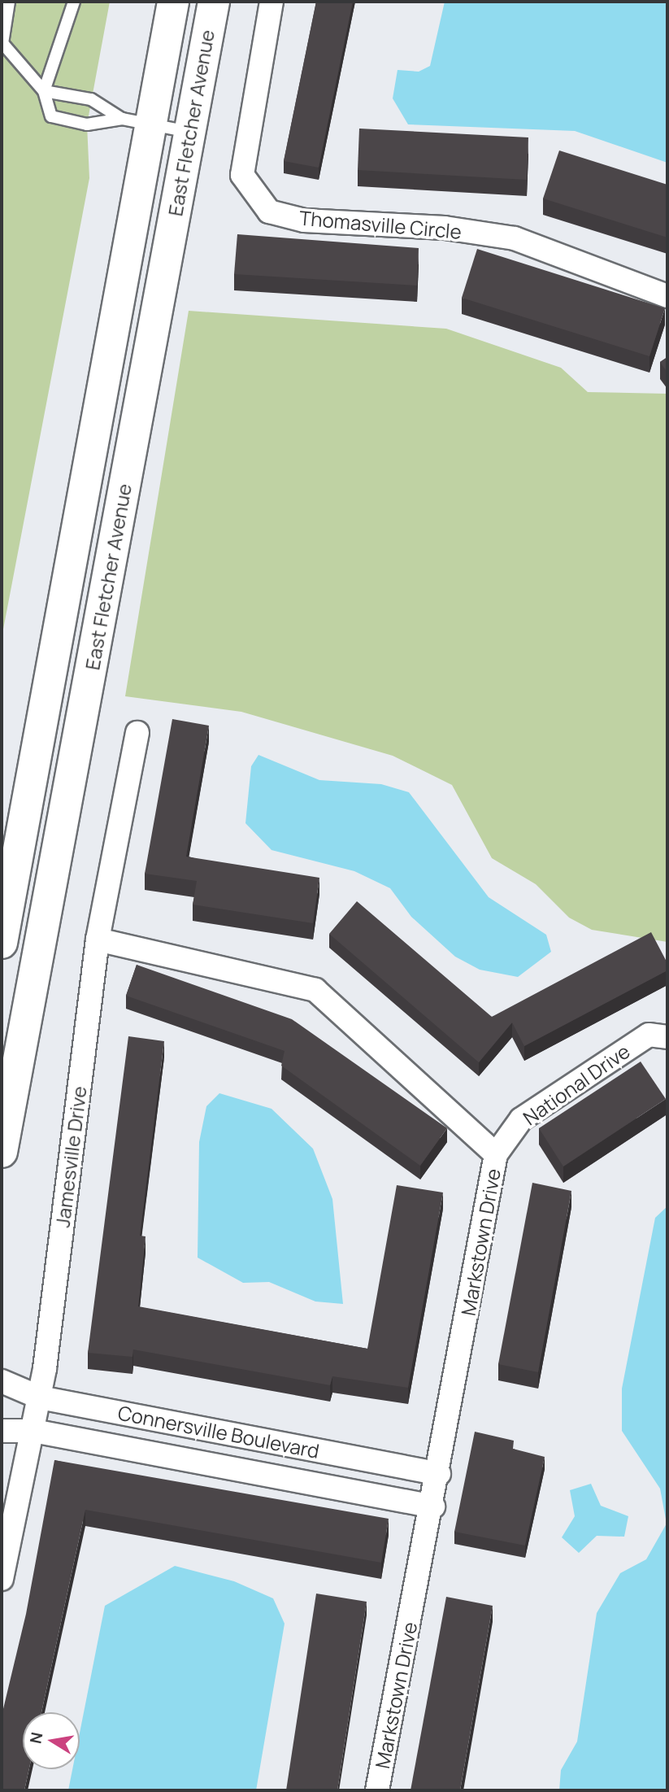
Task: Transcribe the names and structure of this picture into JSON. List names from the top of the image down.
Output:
{
  "streets": {
    "main road": ["East Fletcher Avenue"],
    "street": [
      "Thomasville Circle",
      "National Drive",
      "Jamesville Drive",
      "Markstown Drive",
      "Connersville Boulevard"
    ]
  },
  "crossings": [
    ["National Drive", "Markstown Drive"],
    ["Jamesville Drive", "Markstown Drive"],
    ["Jamesville Drive", "Connersville Boulevard"],
    ["Markstown Drive", "Connersville Boulevard"]
  ],
  "north": "left"
}
